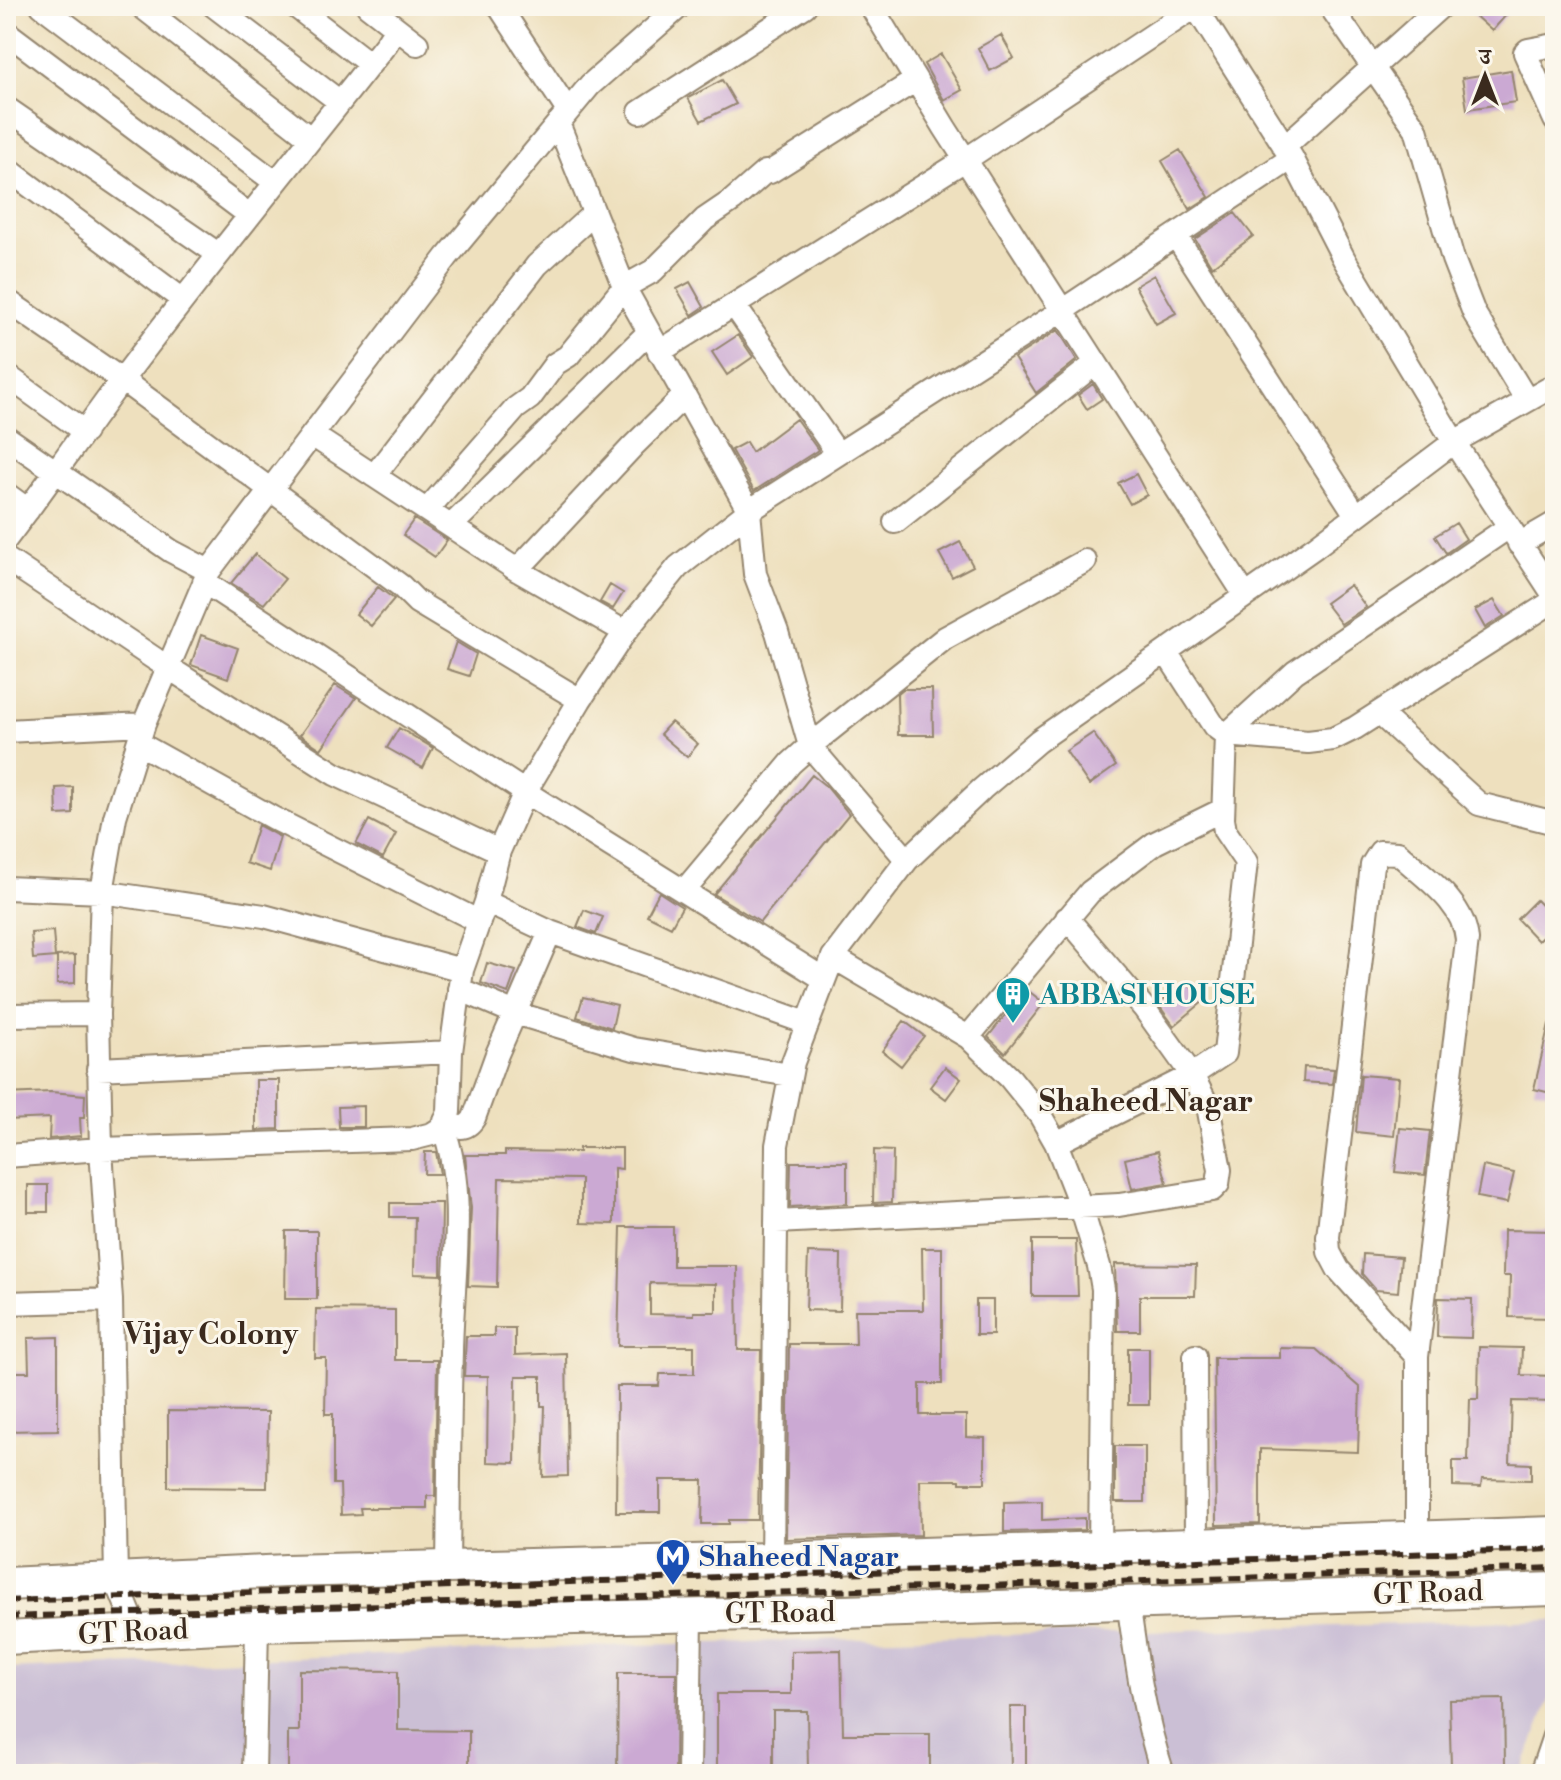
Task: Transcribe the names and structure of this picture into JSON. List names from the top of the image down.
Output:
{
  "streets": {
    "highway": ["GT Road"]
  },
  "districts": ["Shaheed Nagar", "Vijay Colony"],
  "places": {
    "building": ["ABBASI HOUSE"],
    "metro station": ["Shaheed Nagar"]
  },
  "north": "top"
}
